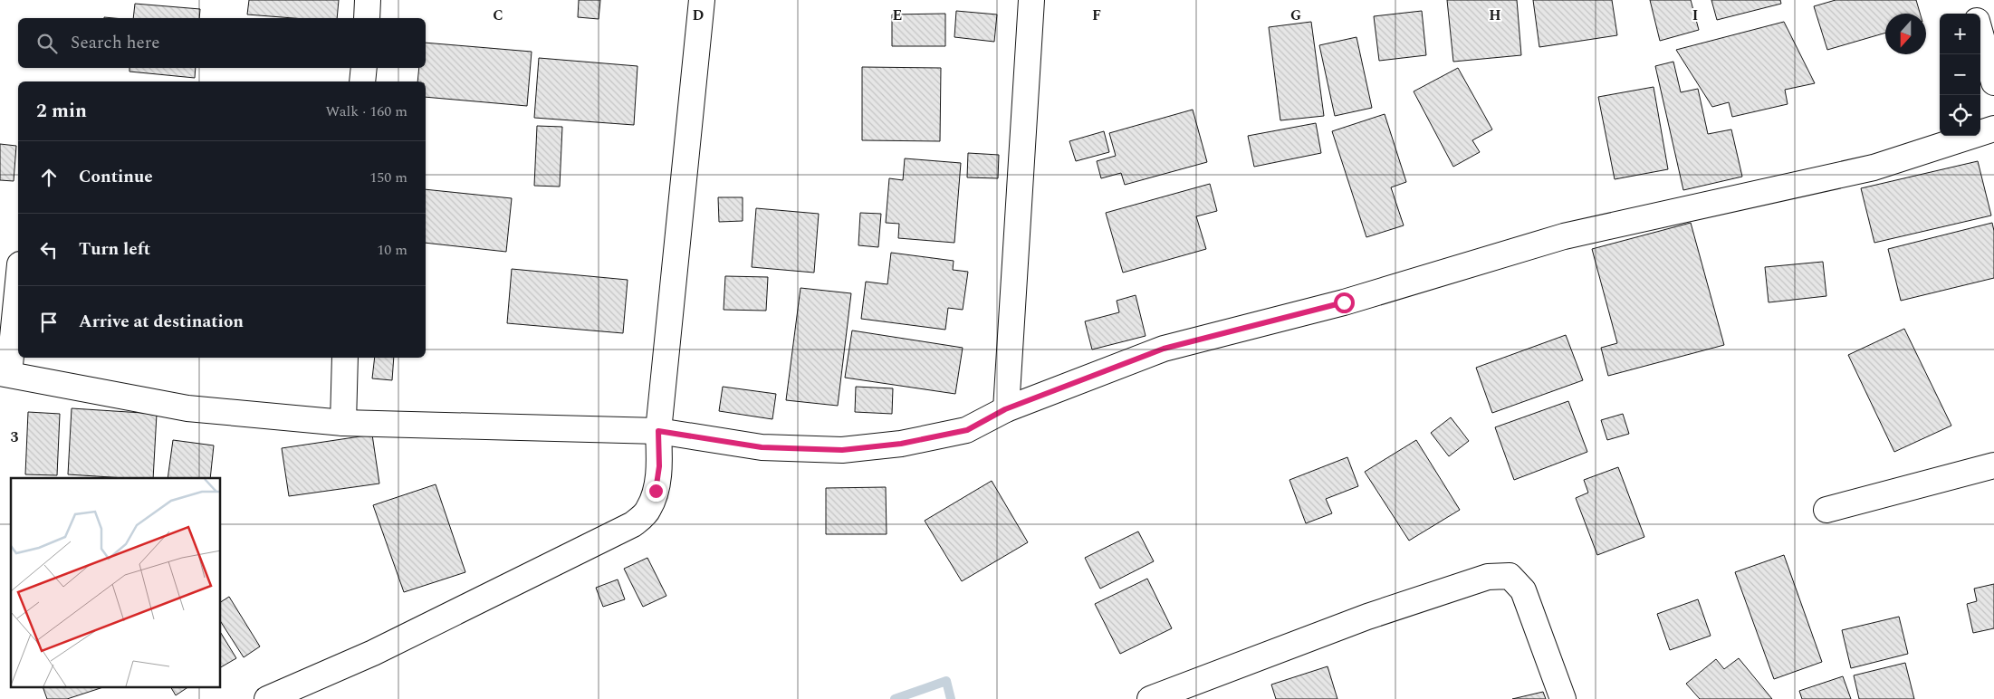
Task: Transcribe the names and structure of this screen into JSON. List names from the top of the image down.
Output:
{
  "north": "bottom",
  "page": {
    "map_buttons": ["+", "−"],
    "search": "Search here",
    "heading": ["2 min", "Walk · 160 m"],
    "list": [
      ["Continue", "150 m"],
      ["Turn left", "10 m"],
      "Arrive at destination"
    ]
  },
  "grid": {
    "columns": [
      "C",
      "D",
      "E",
      "F",
      "G",
      "H",
      "I"
    ],
    "rows": ["3"]
  }
}
